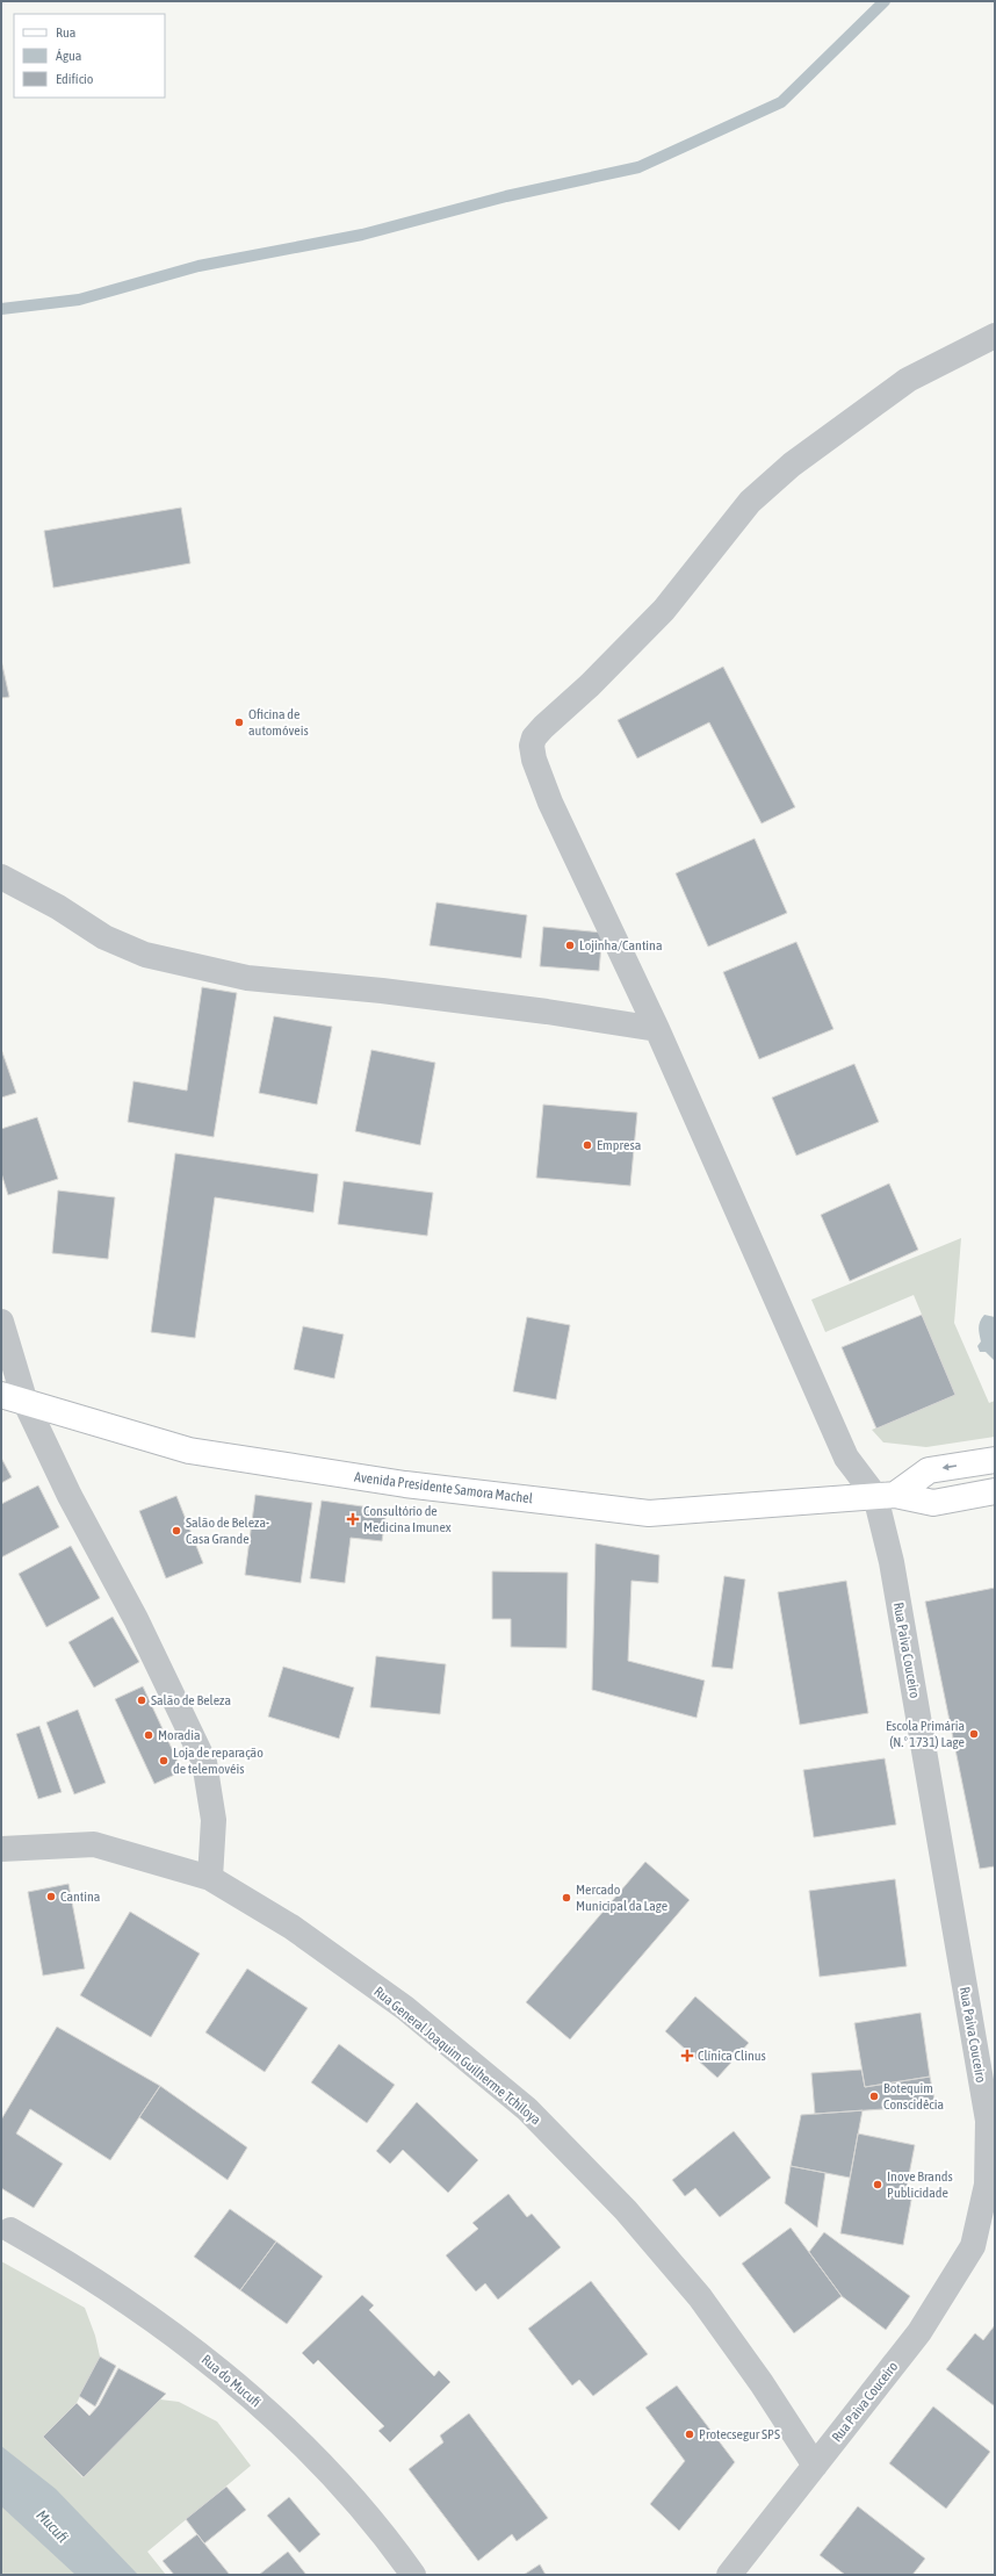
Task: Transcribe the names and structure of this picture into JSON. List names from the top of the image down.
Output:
{
  "streets": {
    "main road": ["Avenida Presidente Samora Machel"],
    "street": ["Rua Paiva Couceiro", "Rua General Joaquim Guilherme Tchiloya", "Rua do Mucufi"]
  },
  "crossings": [
    ["Avenida Presidente Samora Machel", "Rua Paiva Couceiro"],
    ["Rua Paiva Couceiro", "Rua General Joaquim Guilherme Tchiloya"]
  ],
  "water": ["Mucufi"],
  "places": {
    "other": [
      "Oficina de automóveis",
      "Lojinha/Cantina",
      "Empresa",
      "Salão de Beleza- Casa Grande",
      "Salão de Beleza",
      "Escola Primária (N.º 1731) Lage",
      "Moradia",
      "Loja de reparação de telemovéis",
      "Cantina",
      "Mercado Municipal da Lage",
      "Botequim Conscidêcia",
      "Inove Brands Publicidade",
      "Protecsegur SPS"
    ],
    "health": ["Consultório de Medicina Imunex", "Clínica Clinus"]
  },
  "legend": ["Rua", "Água", "Edifício"]
}
